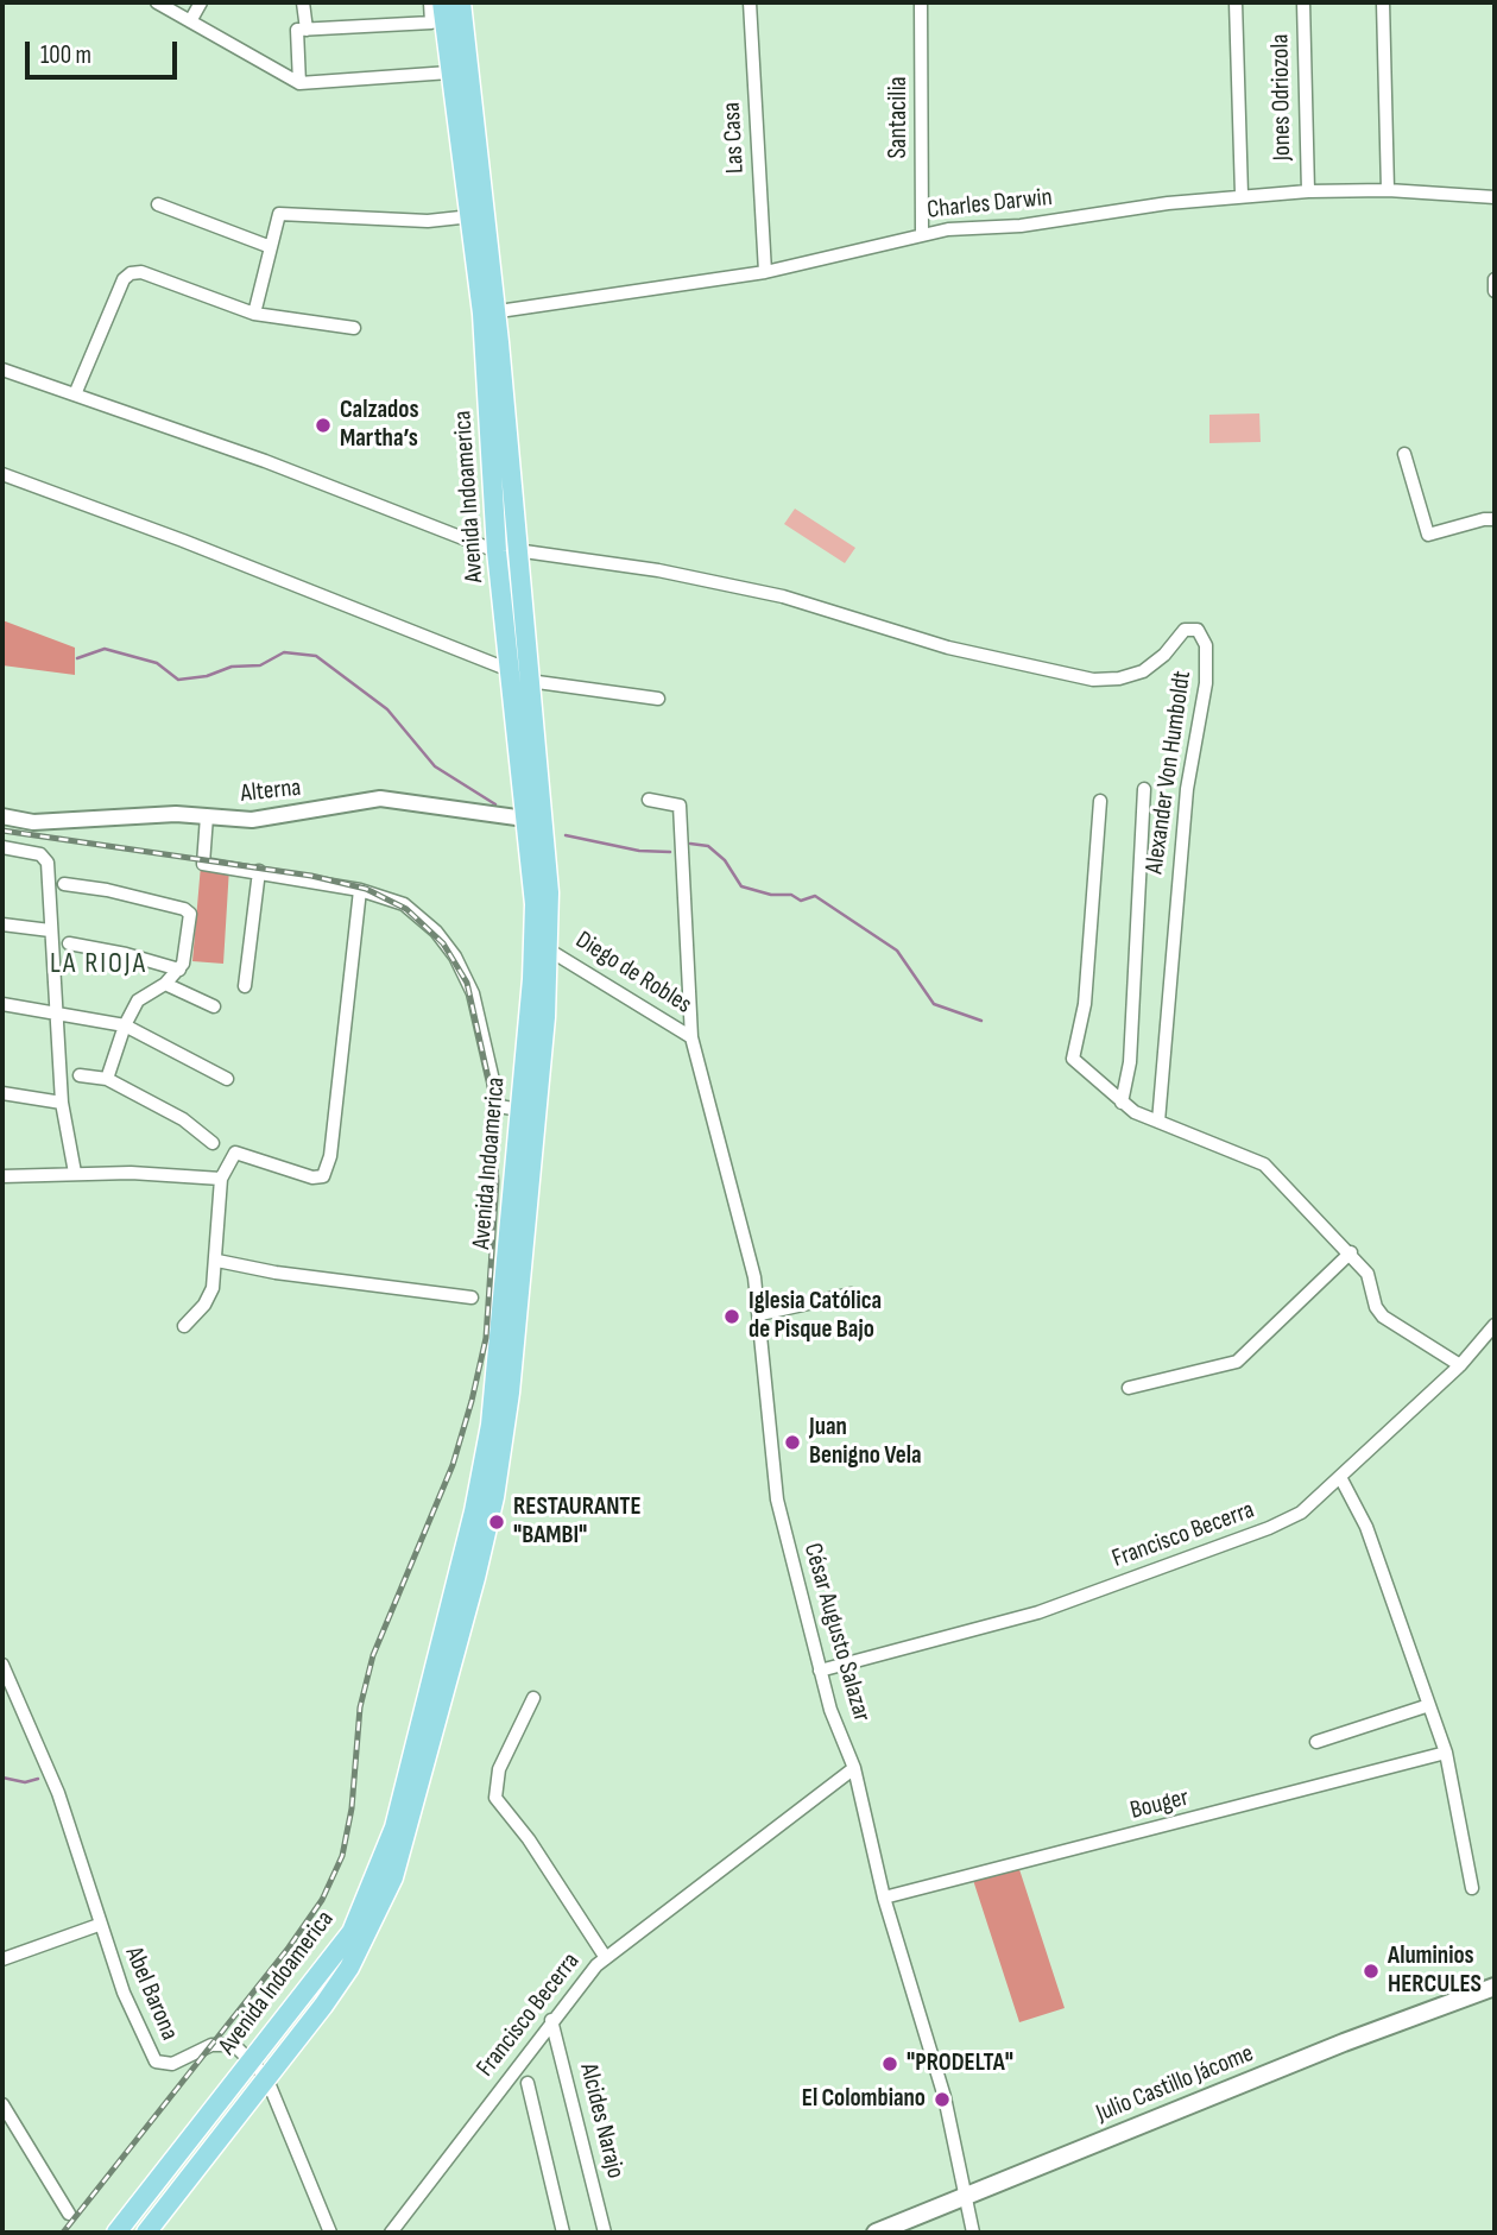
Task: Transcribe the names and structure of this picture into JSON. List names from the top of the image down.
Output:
{
  "streets": {
    "main road": ["Avenida Indoamerica", "Julio Castillo Jácome"],
    "street": [
      "Jones Odriozola",
      "Santacilia",
      "Las Casa",
      "Charles Darwin",
      "Alexander Von Humboldt",
      "Alterna",
      "Diego de Robles",
      "Francisco Becerra",
      "César Augusto Salazar",
      "Bouger",
      "Abel Barona",
      "Alcides Narajo"
    ]
  },
  "crossings": [
    ["Jones Odriozola", "Charles Darwin"],
    ["Santacilia", "Charles Darwin"],
    ["Las Casa", "Charles Darwin"],
    ["Charles Darwin", "Avenida Indoamerica"],
    ["Avenida Indoamerica", "Alexander Von Humboldt"],
    ["Avenida Indoamerica", "Alterna"],
    ["Avenida Indoamerica", "Diego de Robles"],
    ["Avenida Indoamerica", "Abel Barona"],
    ["Diego de Robles", "César Augusto Salazar"],
    ["Francisco Becerra", "César Augusto Salazar"],
    ["Francisco Becerra", "Alcides Narajo"],
    ["César Augusto Salazar", "Bouger"],
    ["César Augusto Salazar", "Julio Castillo Jácome"]
  ],
  "districts": ["LA RIOJA"],
  "places": [
    "Calzados Martha’s",
    "Iglesia Católica de Pisque Bajo",
    "Juan Benigno Vela",
    "RESTAURANTE \"BAMBI\"",
    "Aluminios HERCULES",
    "\"PRODELTA\"",
    "El Colombiano"
  ],
  "scale_bar": "100 m"
}
